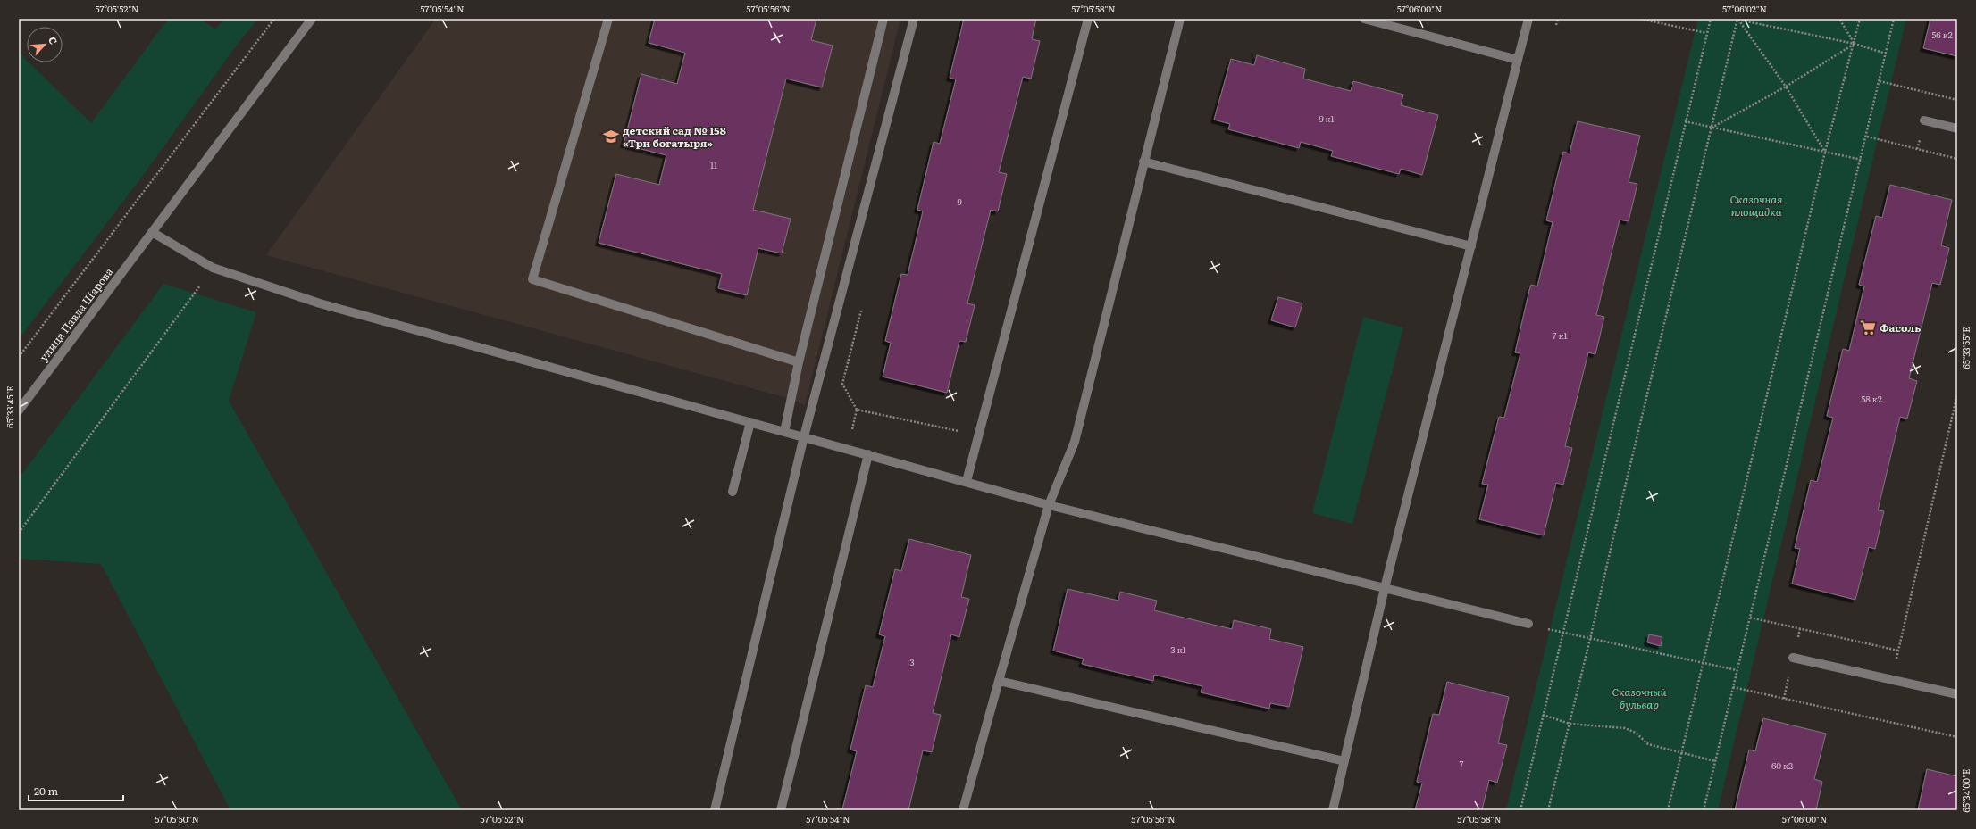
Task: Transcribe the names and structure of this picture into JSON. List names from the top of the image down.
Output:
{
  "streets": {
    "street": ["улица Павла Шарова"]
  },
  "parks": ["Сказочная площадка", "Сказочный бульвар"],
  "places": {
    "school or university": ["детский сад № 158 «Три богатыря»"],
    "supermarket": ["Фасоль"]
  },
  "house_numbers": [
    "56 к2",
    "9 к1",
    "11",
    "9",
    "7 к1",
    "58 к2",
    "3 к1",
    "3",
    "7",
    "60 к2"
  ],
  "scale_bar": "20 m",
  "north": "top right",
  "coordinates": [
    "57°05'52\"N",
    "57°05'54\"N",
    "57°05'56\"N",
    "57°05'58\"N",
    "57°06'00\"N",
    "57°06'02\"N",
    "65°33'55\"E",
    "65°33'45\"E",
    "65°34'00\"E",
    "57°05'50\"N"
  ]
}
